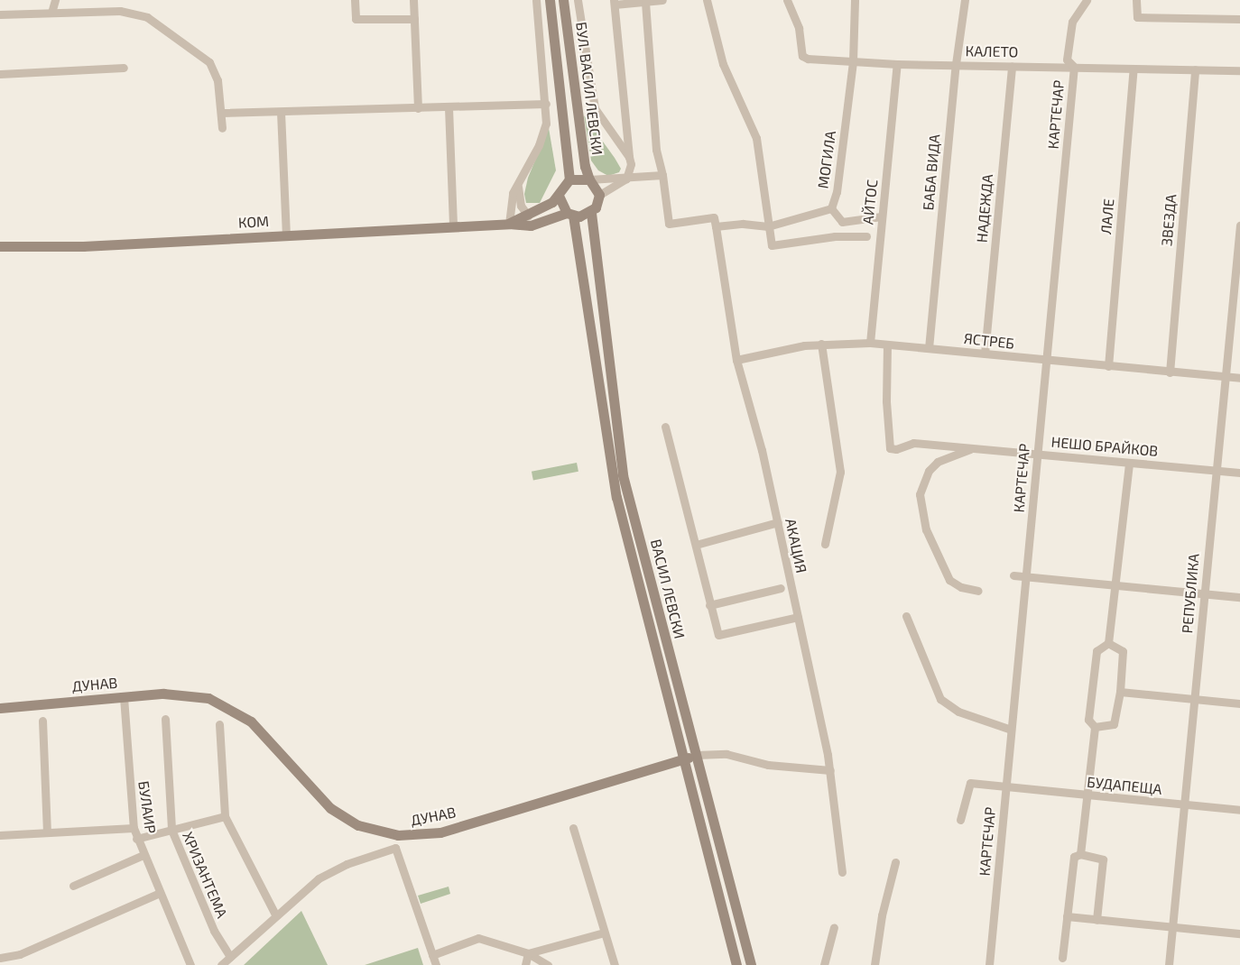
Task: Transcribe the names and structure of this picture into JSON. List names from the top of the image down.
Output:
{
  "streets": {
    "main road": [
      "БУЛ. ВАСИЛ ЛЕВСКИ",
      "КОМ",
      "ВАСИЛ ЛЕВСКИ",
      "ДУНАВ"
    ],
    "street": [
      "КАЛЕТО",
      "КАРТЕЧАР",
      "МОГИЛА",
      "БАБА ВИДА",
      "АЙТОС",
      "НАДЕЖДА",
      "ЛАЛЕ",
      "ЗВЕЗДА",
      "ЯСТРЕБ",
      "НЕШО БРАЙКОВ",
      "АКАЦИЯ",
      "РЕПУБЛИКА",
      "БУДАПЕЩА",
      "БУЛАИР",
      "ХРИЗАНТЕМА"
    ]
  },
  "crossings": [
    ["КАЛЕТО", "КАРТЕЧАР"],
    ["КАЛЕТО", "МОГИЛА"],
    ["КАЛЕТО", "БАБА ВИДА"],
    ["КАЛЕТО", "АЙТОС"],
    ["КАЛЕТО", "НАДЕЖДА"],
    ["КАЛЕТО", "ЛАЛЕ"],
    ["КАЛЕТО", "ЗВЕЗДА"],
    ["БУЛ. ВАСИЛ ЛЕВСКИ", "ВАСИЛ ЛЕВСКИ"],
    ["КАРТЕЧАР", "ЯСТРЕБ"],
    ["КАРТЕЧАР", "НЕШО БРАЙКОВ"],
    ["КАРТЕЧАР", "БУДАПЕЩА"],
    ["МОГИЛА", "АКАЦИЯ"],
    ["БАБА ВИДА", "ЯСТРЕБ"],
    ["АЙТОС", "ЯСТРЕБ"],
    ["НАДЕЖДА", "ЯСТРЕБ"],
    ["ЛАЛЕ", "ЯСТРЕБ"],
    ["ЗВЕЗДА", "ЯСТРЕБ"],
    ["ЯСТРЕБ", "НЕШО БРАЙКОВ"],
    ["ЯСТРЕБ", "АКАЦИЯ"],
    ["ЯСТРЕБ", "РЕПУБЛИКА"],
    ["НЕШО БРАЙКОВ", "РЕПУБЛИКА"],
    ["АКАЦИЯ", "ДУНАВ"],
    ["ВАСИЛ ЛЕВСКИ", "ДУНАВ"],
    ["РЕПУБЛИКА", "БУДАПЕЩА"],
    ["ДУНАВ", "БУЛАИР"]
  ]
}
